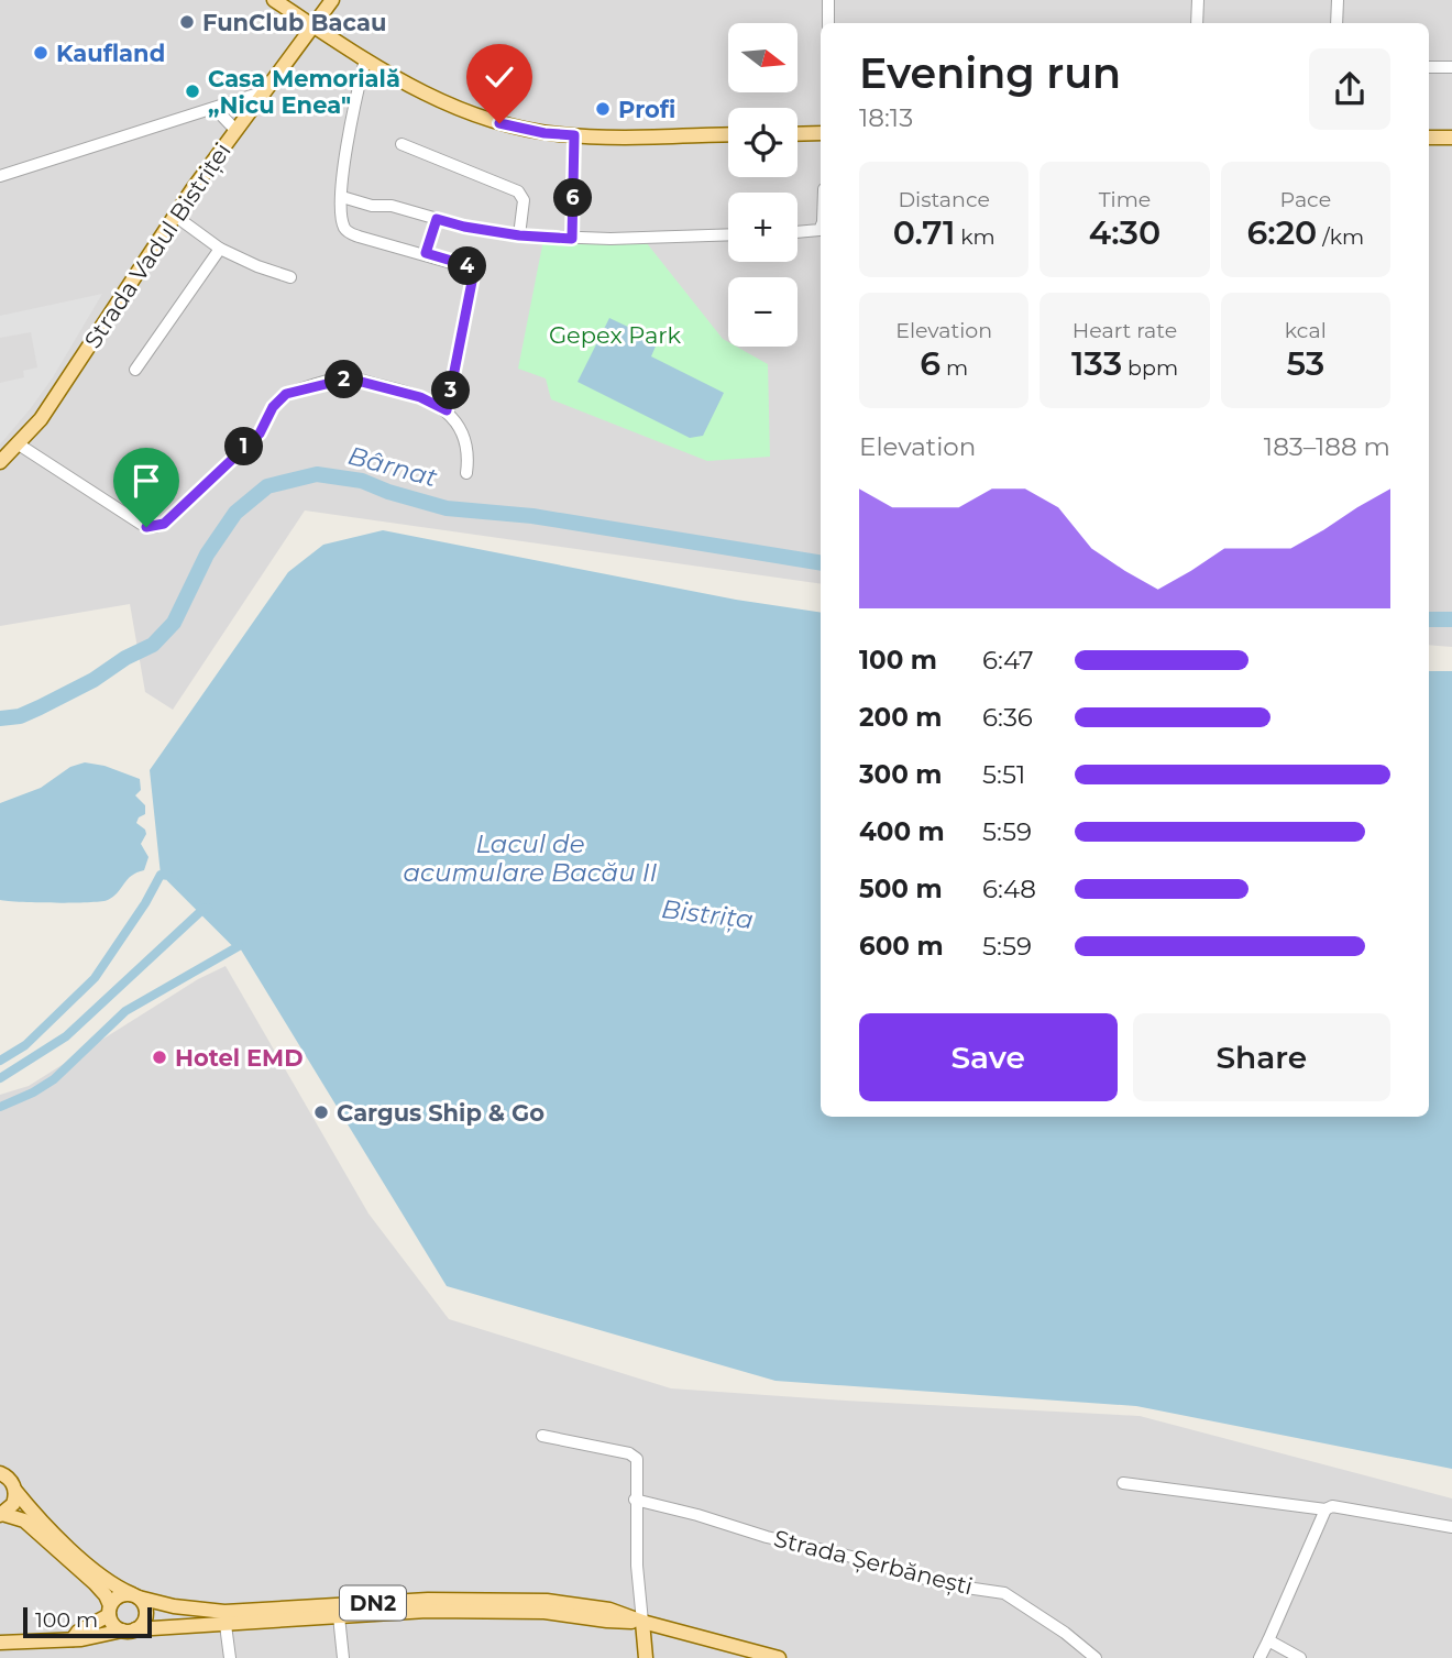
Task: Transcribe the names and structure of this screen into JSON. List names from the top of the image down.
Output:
{
  "streets": {
    "main road": ["Strada Vadul Bistriței", "DN2"],
    "street": ["Strada Șerbănești"]
  },
  "water": ["Bârnat", "Lacul de acumulare Bacău II", "Bistrița"],
  "parks": ["Gepex Park"],
  "places": [
    "FunClub Bacau",
    "Kaufland",
    "Casa Memorială „Nicu Enea\"",
    "Profi",
    "Hotel EMD",
    "Cargus Ship & Go"
  ],
  "scale_bar": "100 m",
  "north": "right",
  "page": {
    "map_buttons": ["+", "−"],
    "heading": ["Evening run", "18:13"],
    "stats": [
      ["Distance", "0.71 km"],
      ["Time", "4:30"],
      ["Pace", "6:20 /km"],
      ["Elevation", "6 m"],
      ["Heart rate", "133 bpm"],
      ["kcal", "53"]
    ],
    "pins": [
      "6",
      "4",
      "2",
      "3",
      "1"
    ],
    "chart": ["Elevation", "183–188 m"],
    "list": [
      {
        "name": "100 m",
        "note": "6:47"
      },
      {
        "name": "200 m",
        "note": "6:36"
      },
      {
        "name": "300 m",
        "note": "5:51"
      },
      {
        "name": "400 m",
        "note": "5:59"
      },
      {
        "name": "500 m",
        "note": "6:48"
      },
      {
        "name": "600 m",
        "note": "5:59"
      }
    ],
    "buttons": ["Save", "Share"],
    "scale": "100 m"
  }
}
